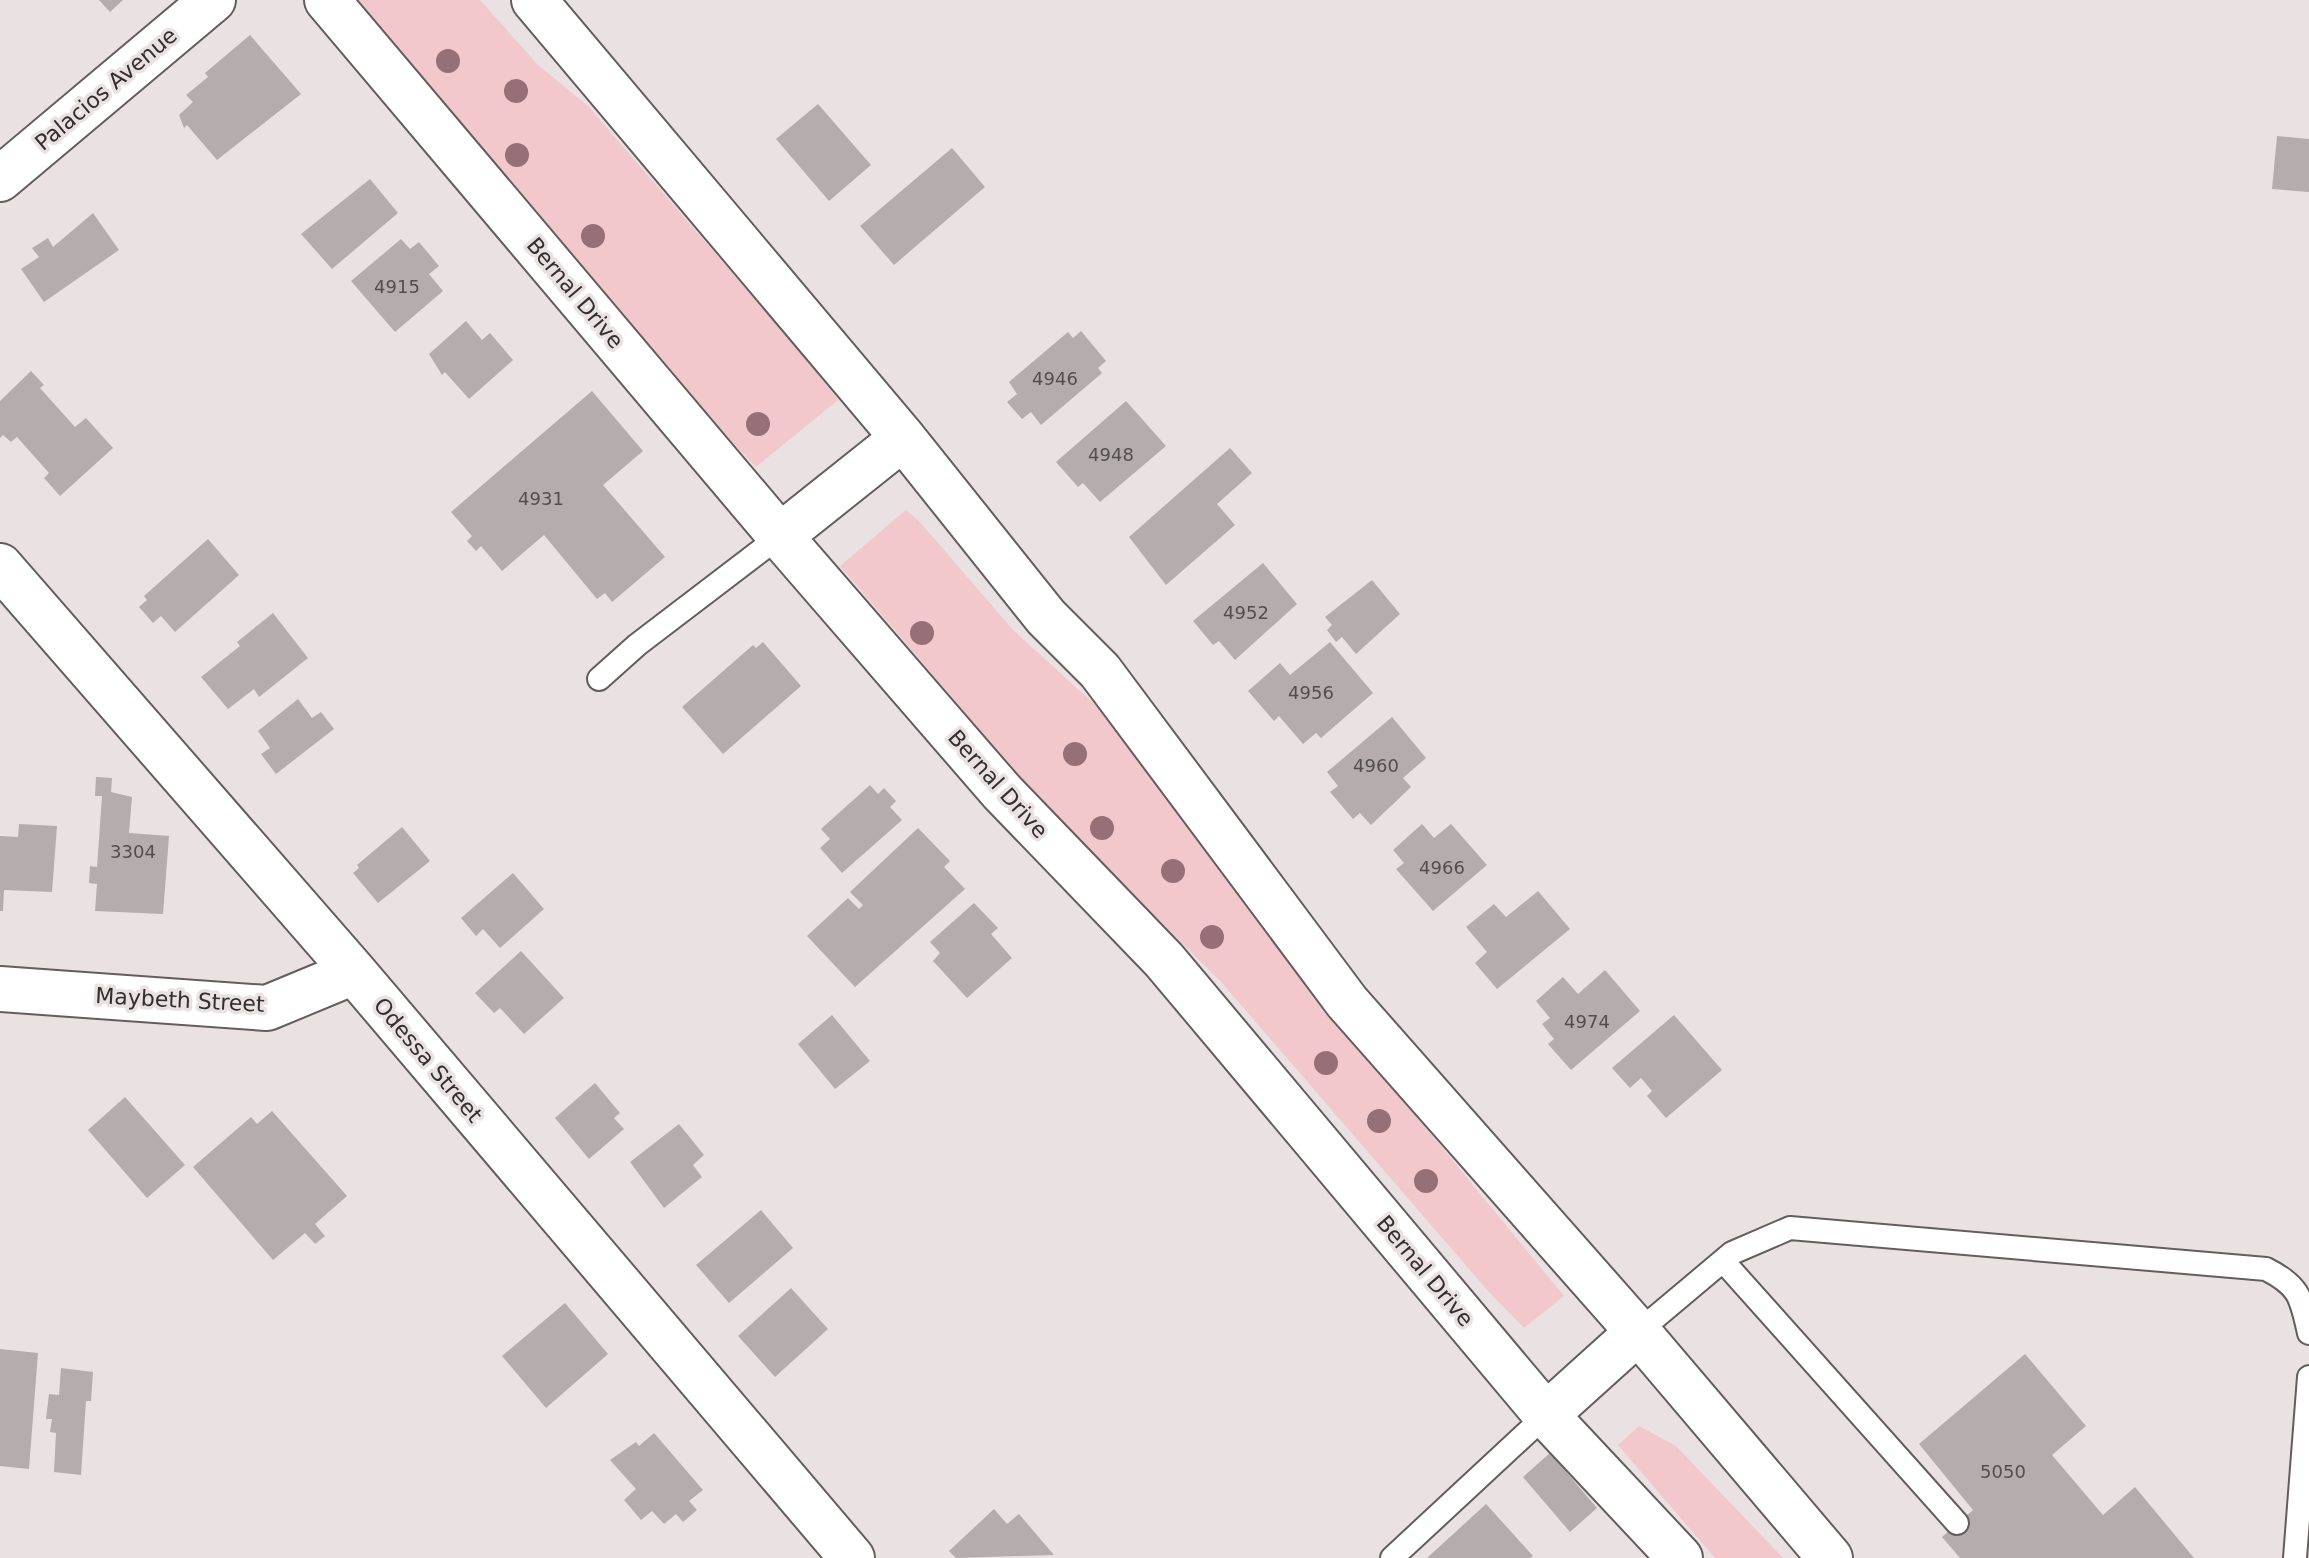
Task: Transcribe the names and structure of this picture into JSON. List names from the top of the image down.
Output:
{
  "streets": {
    "street": [
      "Palacios Avenue",
      "Bernal Drive",
      "Maybeth Street",
      "Odessa Street"
    ]
  },
  "crossings": [
    ["Maybeth Street", "Odessa Street"]
  ],
  "house_numbers": [
    "4915",
    "4946",
    "4948",
    "4931",
    "4952",
    "4956",
    "4960",
    "3304",
    "4966",
    "4974",
    "5050"
  ]
}
